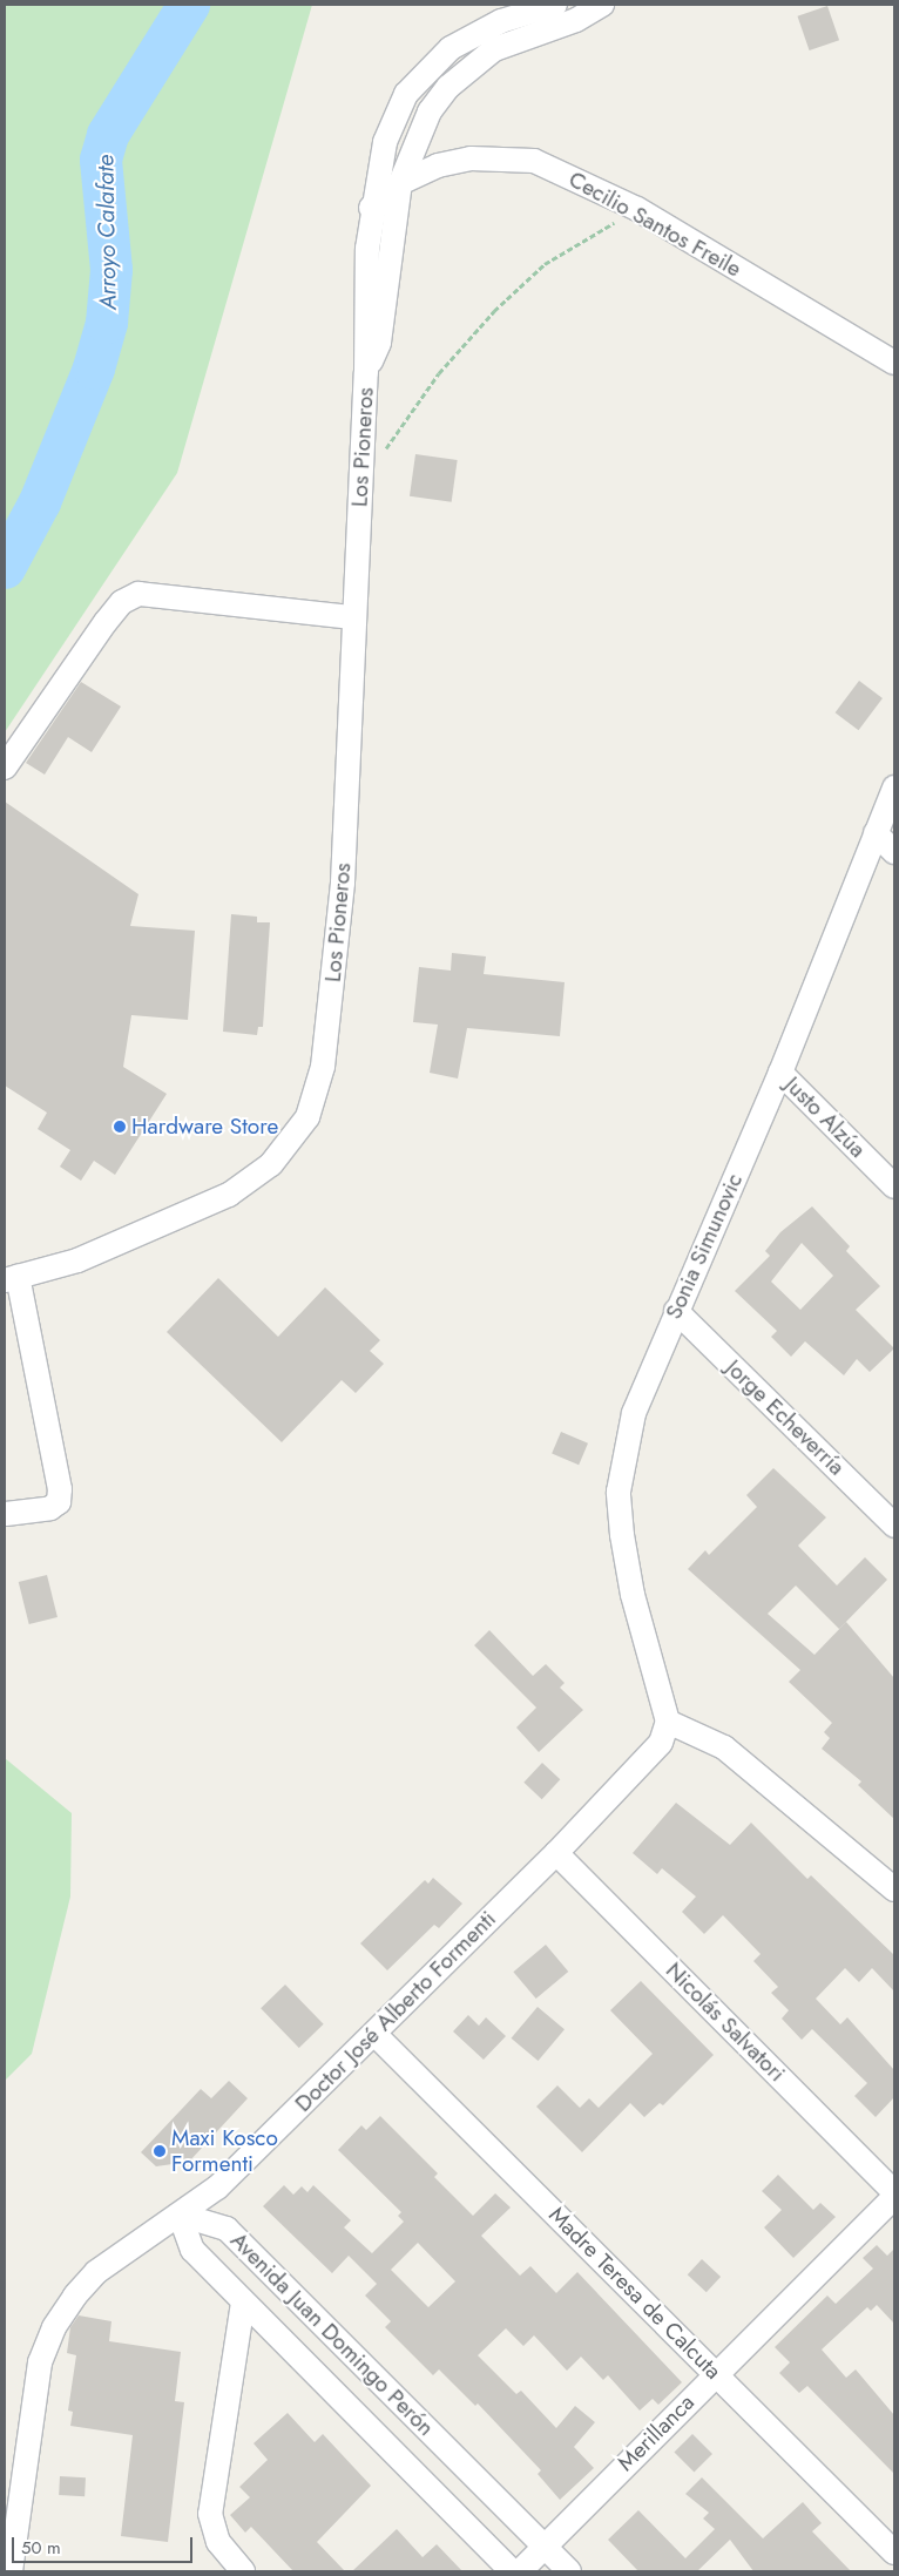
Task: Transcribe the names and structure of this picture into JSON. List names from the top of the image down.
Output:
{
  "streets": {
    "street": [
      "Cecilio Santos Freile",
      "Los Pioneros",
      "Justo Alzúa",
      "Sonia Simunovic",
      "Jorge Echeverría",
      "Doctor José Alberto Formenti",
      "Nicolás Salvatori",
      "Madre Teresa de Calcuta",
      "Avenida Juan Domingo Perón",
      "Merillanca"
    ]
  },
  "crossings": [
    ["Cecilio Santos Freile", "Los Pioneros"],
    ["Justo Alzúa", "Sonia Simunovic"],
    ["Sonia Simunovic", "Jorge Echeverría"],
    ["Sonia Simunovic", "Doctor José Alberto Formenti"],
    ["Doctor José Alberto Formenti", "Nicolás Salvatori"],
    ["Doctor José Alberto Formenti", "Madre Teresa de Calcuta"],
    ["Doctor José Alberto Formenti", "Avenida Juan Domingo Perón"],
    ["Nicolás Salvatori", "Merillanca"],
    ["Madre Teresa de Calcuta", "Merillanca"],
    ["Avenida Juan Domingo Perón", "Merillanca"]
  ],
  "water": ["Arroyo Calafate"],
  "places": ["Hardware Store", "Maxi Kosco Formenti"],
  "scale_bar": "50 m"
}
